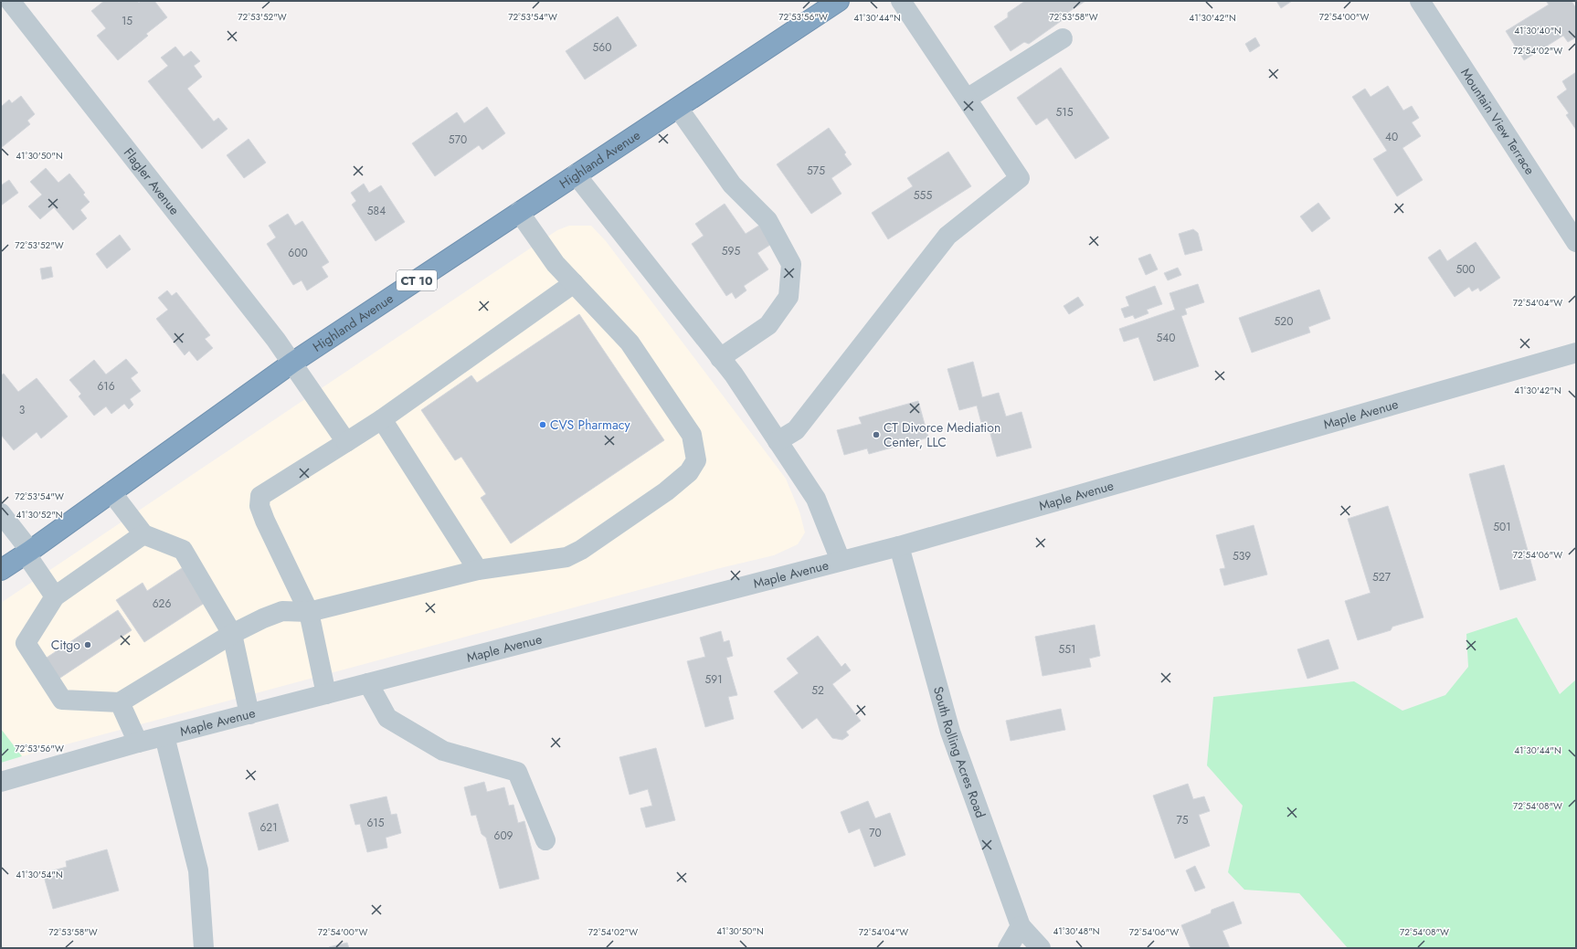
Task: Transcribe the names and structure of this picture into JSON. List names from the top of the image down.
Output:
{
  "streets": {
    "highway": ["Highland Avenue", "CT 10"],
    "street": [
      "Mountain View Terrace",
      "Flagler Avenue",
      "Maple Avenue",
      "South Rolling Acres Road"
    ]
  },
  "crossings": [
    ["Highland Avenue", "Flagler Avenue"],
    ["Maple Avenue", "South Rolling Acres Road"]
  ],
  "places": ["CVS Pharmacy", "CT Divorce Mediation Center, LLC", "Citgo"],
  "house_numbers": [
    "15",
    "560",
    "515",
    "40",
    "570",
    "575",
    "555",
    "584",
    "595",
    "600",
    "500",
    "520",
    "540",
    "616",
    "3",
    "501",
    "539",
    "527",
    "626",
    "551",
    "591",
    "52",
    "75",
    "615",
    "621",
    "70",
    "609"
  ],
  "coordinates": [
    "72°53'52\"W",
    "72°53'54\"W",
    "72°53'56\"W",
    "72°53'58\"W",
    "72°54'00\"W",
    "41°30'44\"N",
    "41°30'42\"N",
    "41°30'40\"N",
    "72°54'02\"W",
    "41°30'50\"N",
    "72°54'04\"W",
    "41°30'52\"N",
    "72°54'06\"W",
    "72°54'08\"W",
    "41°30'54\"N",
    "41°30'48\"N"
  ]
}
